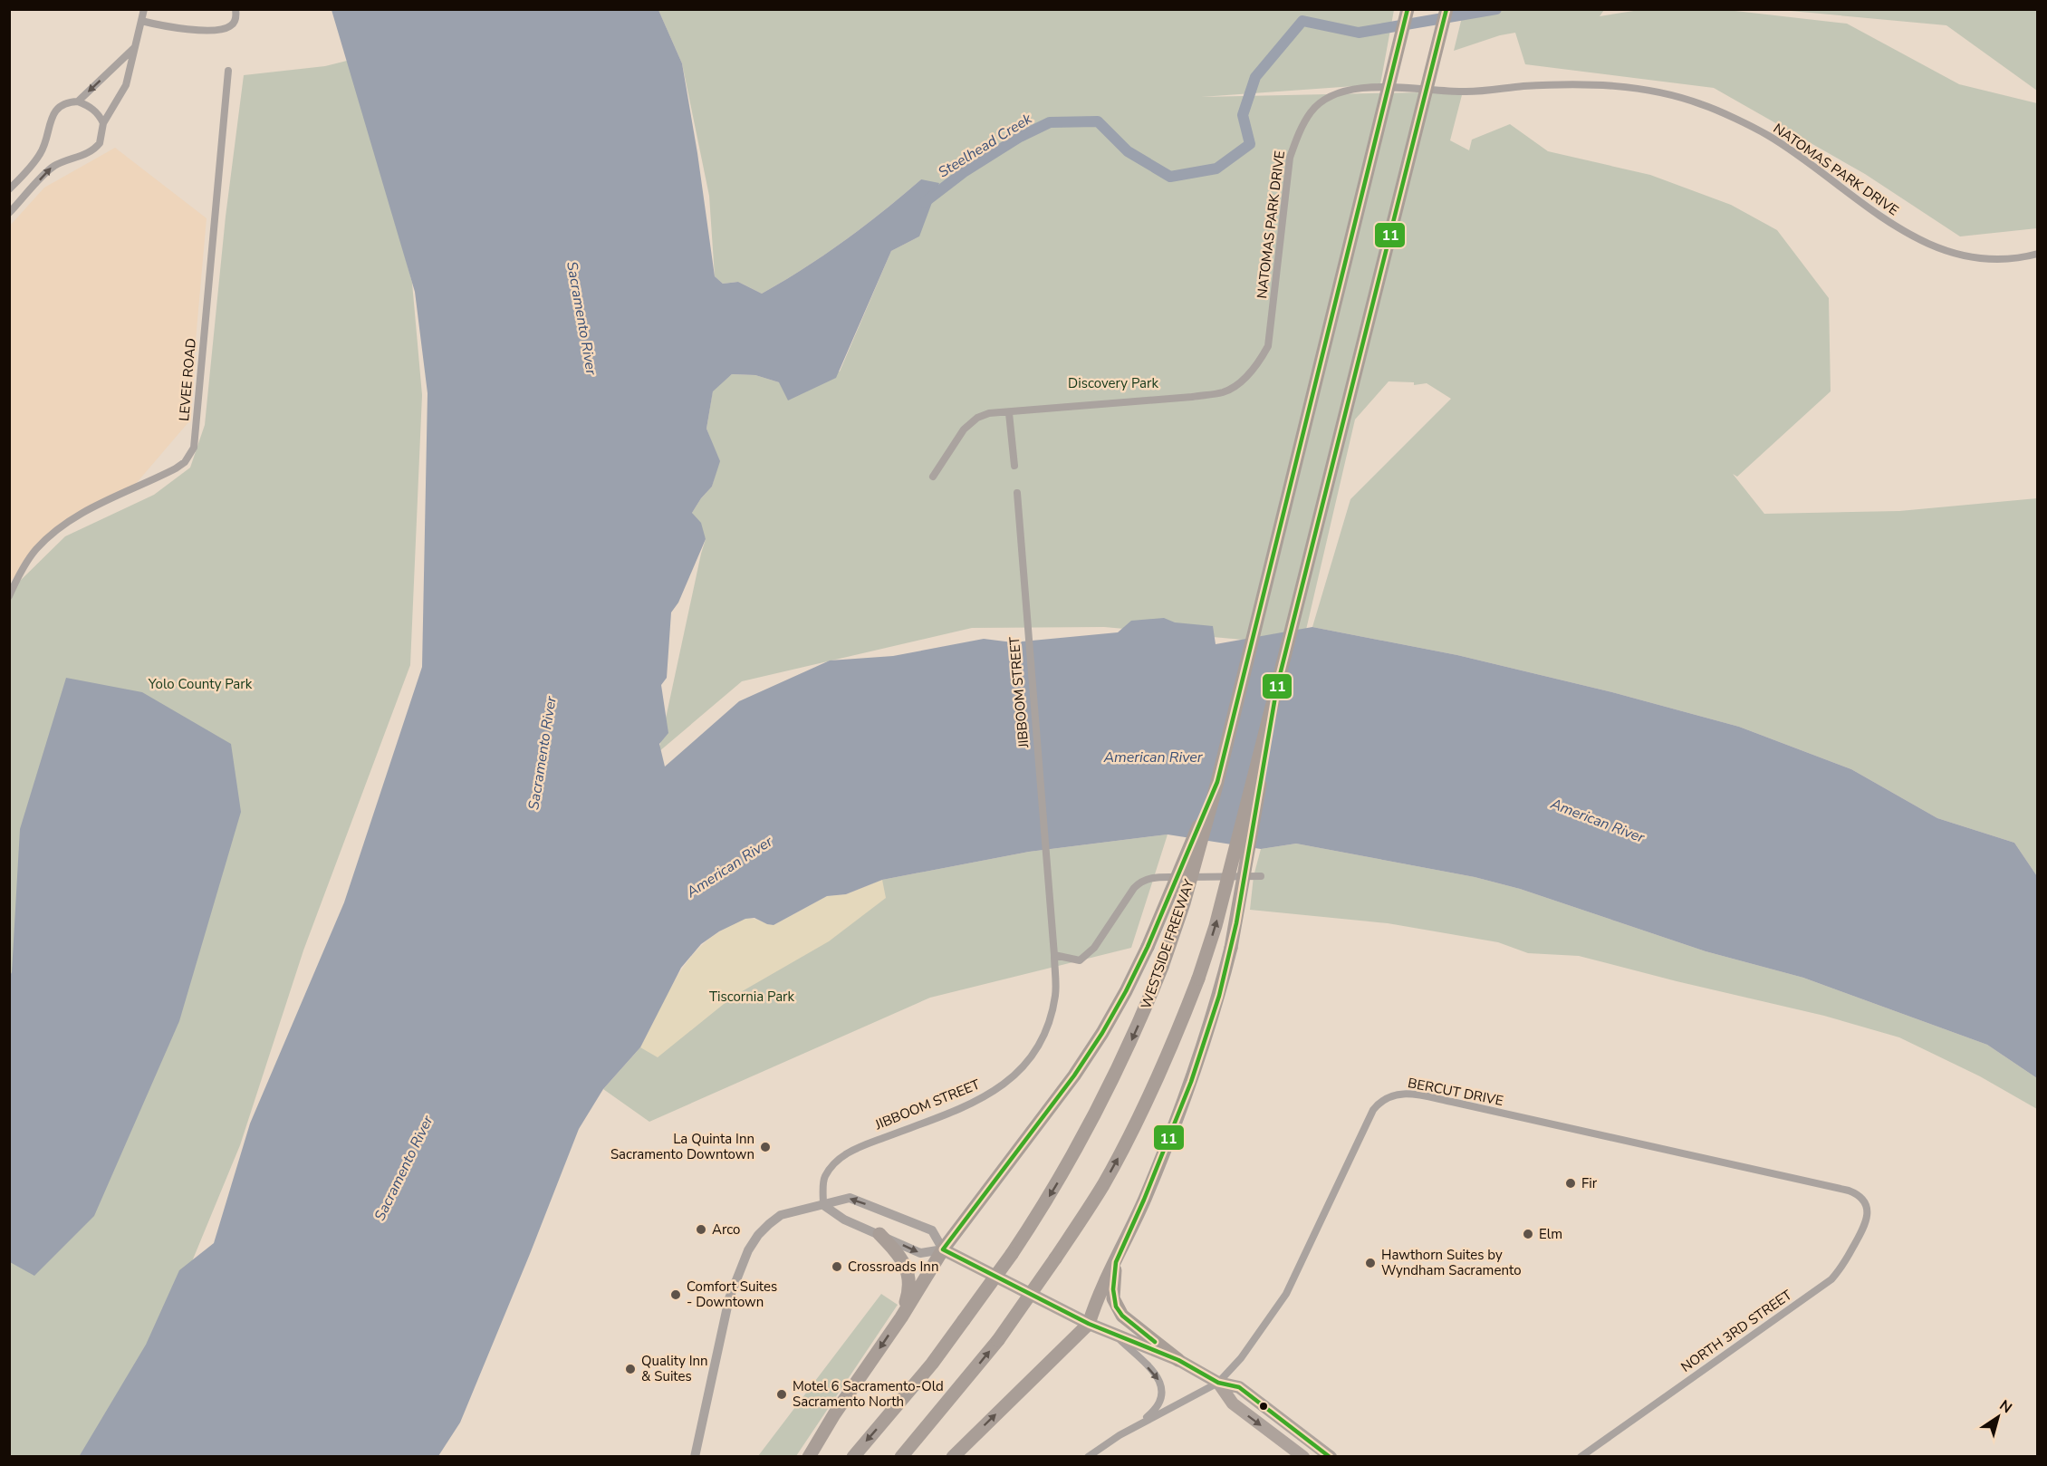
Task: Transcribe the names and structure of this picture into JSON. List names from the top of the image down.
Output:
{
  "streets": {
    "highway": ["WESTSIDE FREEWAY"],
    "street": [
      "NATOMAS PARK DRIVE",
      "LEVEE ROAD",
      "JIBBOOM STREET",
      "BERCUT DRIVE",
      "NORTH 3RD STREET"
    ]
  },
  "crossings": [
    ["BERCUT DRIVE", "NORTH 3RD STREET"]
  ],
  "water": ["Steelhead Creek", "Sacramento River", "American River"],
  "parks": ["Discovery Park", "Yolo County Park", "Tiscornia Park"],
  "places": [
    "La Quinta Inn Sacramento Downtown",
    "Fir",
    "Arco",
    "Elm",
    "Hawthorn Suites by Wyndham Sacramento",
    "Crossroads Inn",
    "Comfort Suites - Downtown",
    "Quality Inn & Suites",
    "Motel 6 Sacramento-Old Sacramento North"
  ],
  "lines": ["transit line 11"],
  "north": "top right"
}
